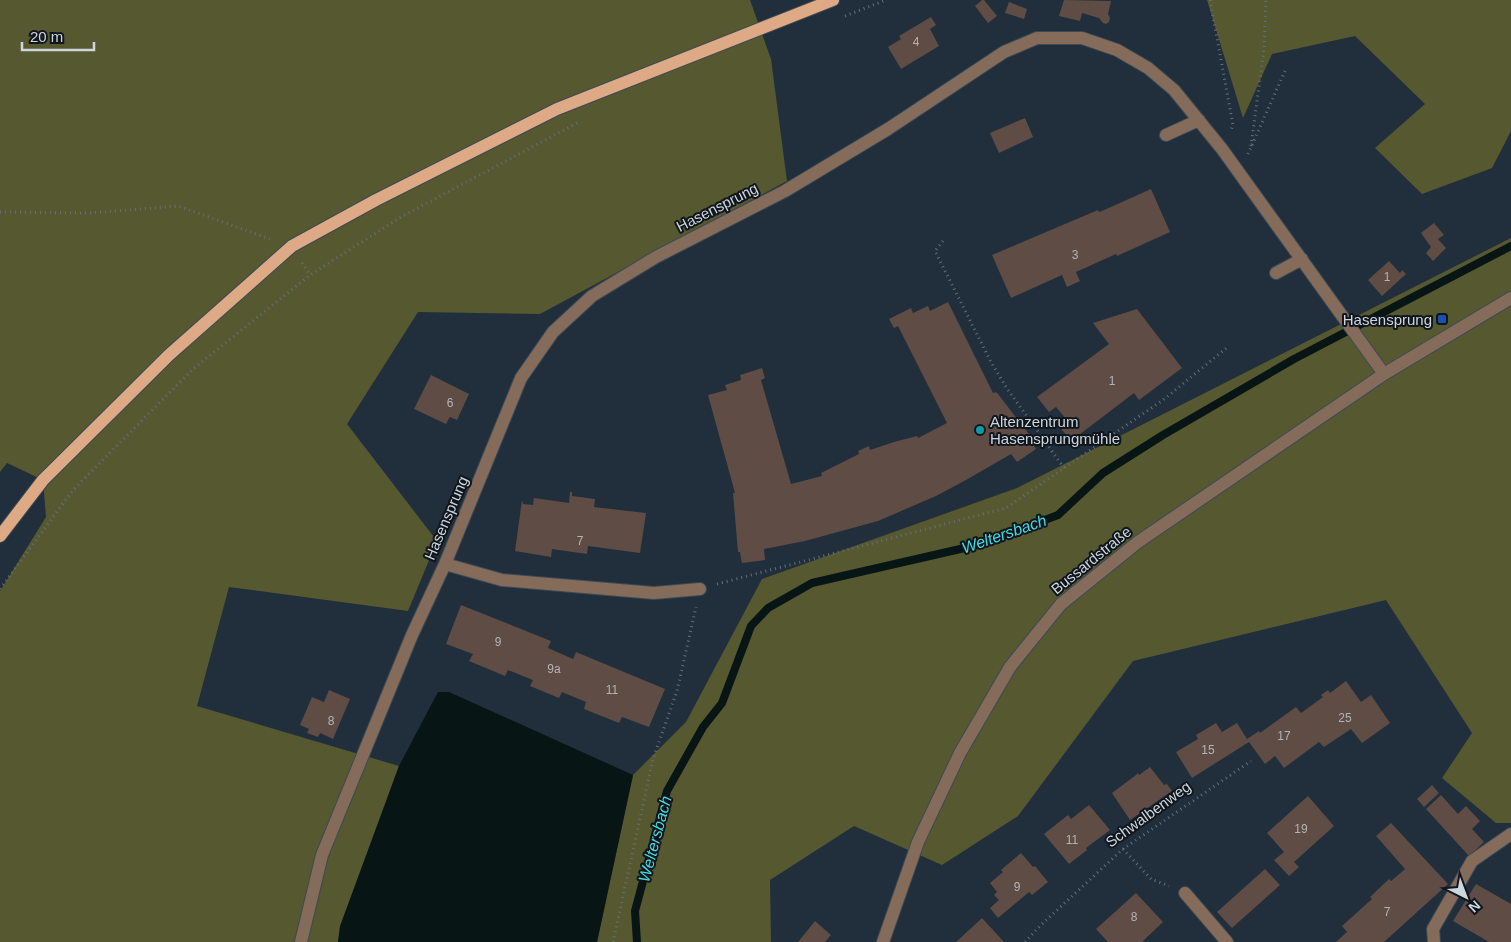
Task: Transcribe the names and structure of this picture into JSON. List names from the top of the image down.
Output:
{
  "streets": {
    "street": ["Hasensprung", "Bussardstraße"],
    "path": ["Schwalbenweg"]
  },
  "crossings": [
    ["Hasensprung", "Bussardstraße"]
  ],
  "water": ["Weltersbach"],
  "places": {
    "transit": ["Hasensprung"],
    "other": ["Altenzentrum Hasensprungmühle"]
  },
  "house_numbers": [
    "4",
    "3",
    "1",
    "1",
    "6",
    "7",
    "9",
    "9a",
    "11",
    "25",
    "8",
    "17",
    "15",
    "19",
    "11",
    "9",
    "7",
    "8"
  ],
  "scale_bar": "20 m",
  "north": "bottom right"
}
